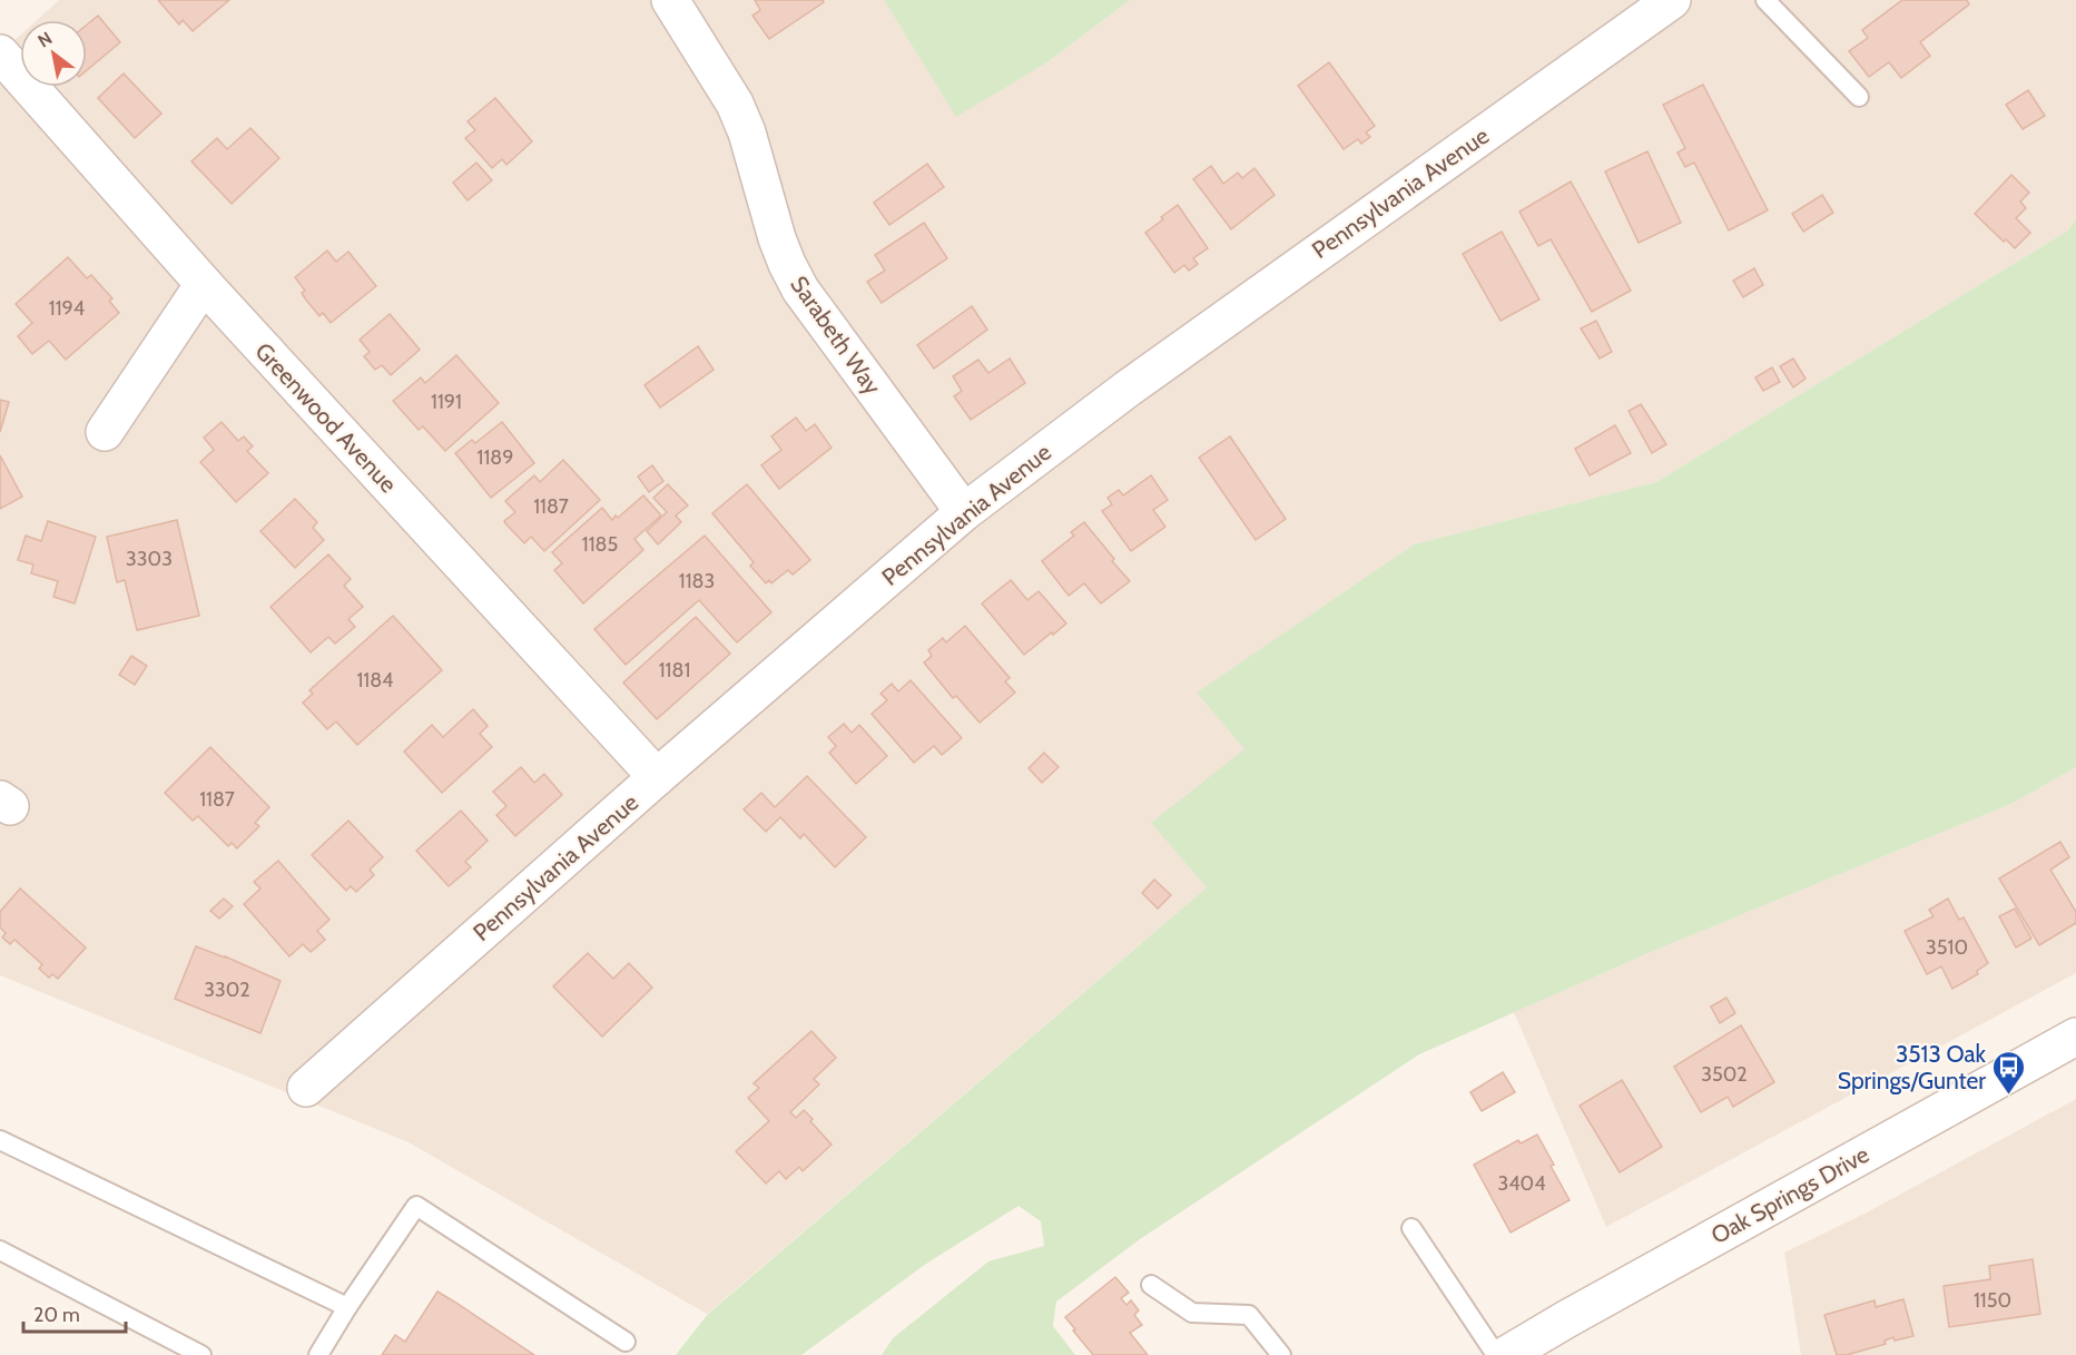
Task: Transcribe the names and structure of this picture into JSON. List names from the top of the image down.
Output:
{
  "streets": {
    "street": [
      "Pennsylvania Avenue",
      "Sarabeth Way",
      "Greenwood Avenue",
      "Oak Springs Drive"
    ]
  },
  "crossings": [
    ["Pennsylvania Avenue", "Sarabeth Way"],
    ["Pennsylvania Avenue", "Greenwood Avenue"]
  ],
  "places": {
    "bus stop": ["3513 Oak Springs/Gunter"]
  },
  "house_numbers": [
    "1194",
    "1191",
    "1189",
    "1187",
    "1185",
    "3303",
    "1183",
    "1181",
    "1184",
    "1187",
    "3510",
    "3302",
    "3502",
    "3404",
    "1150"
  ],
  "scale_bar": "20 m",
  "north": "top left"
}
